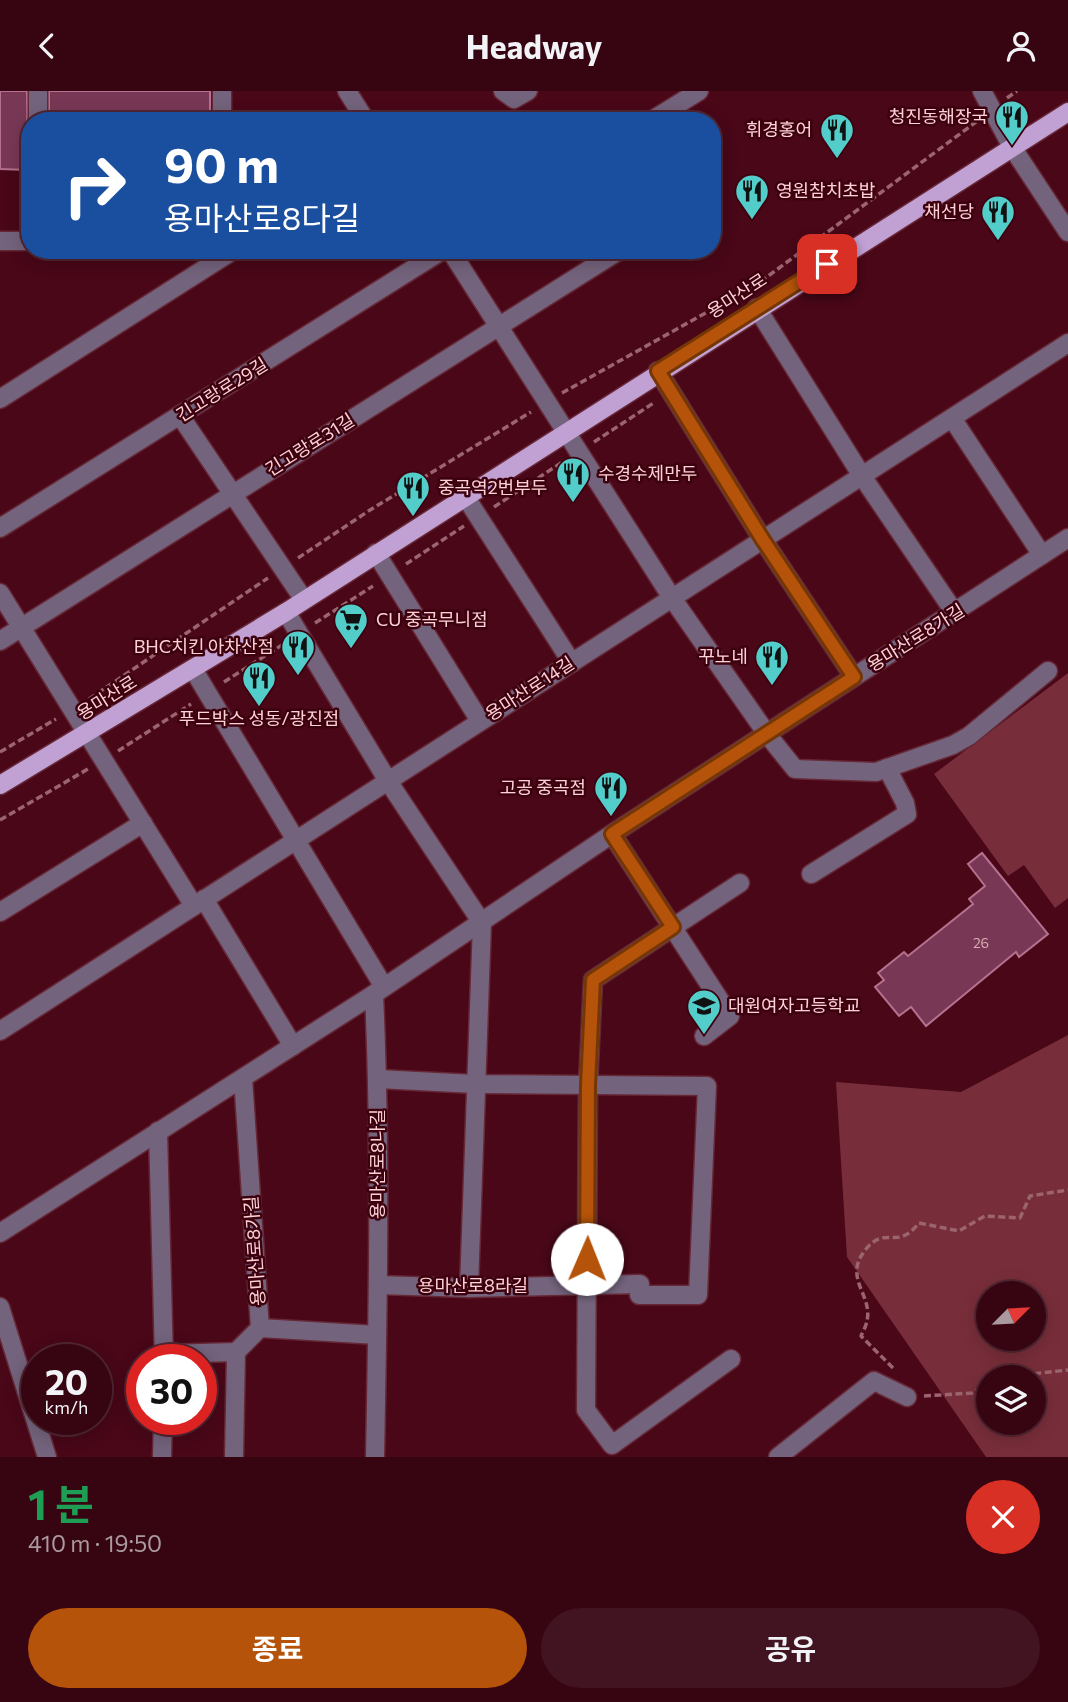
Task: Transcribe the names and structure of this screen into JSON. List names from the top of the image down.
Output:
{
  "streets": {
    "main road": ["용마산로"],
    "street": [
      "긴고랑로29길",
      "긴고랑로31길",
      "용마산로8가길",
      "용마산로14길",
      "용마산로8나길",
      "용마산로8라길"
    ]
  },
  "crossings": [
    ["용마산로8가길", "용마산로8나길"],
    ["용마산로8나길", "용마산로8라길"]
  ],
  "places": {
    "restaurant": [
      "청진동해장국",
      "휘경홍어",
      "영원참치초밥",
      "채선당",
      "수경수제만두",
      "중곡역2번부두",
      "BHC치킨 아차산점",
      "꾸노네",
      "푸드박스 성동/광진점",
      "고공 중곡점"
    ],
    "supermarket": ["CU 중곡무니점"],
    "school or university": ["대원여자고등학교"]
  },
  "house_numbers": ["26"],
  "north": "top right",
  "page": {
    "header": "Headway",
    "turn": ["90 m", "용마산로8다길"],
    "speed": "20 km/h",
    "limit": "30",
    "heading": ["1 분", "410 m · 19:50"],
    "buttons": ["종료", "공유"]
  }
}
